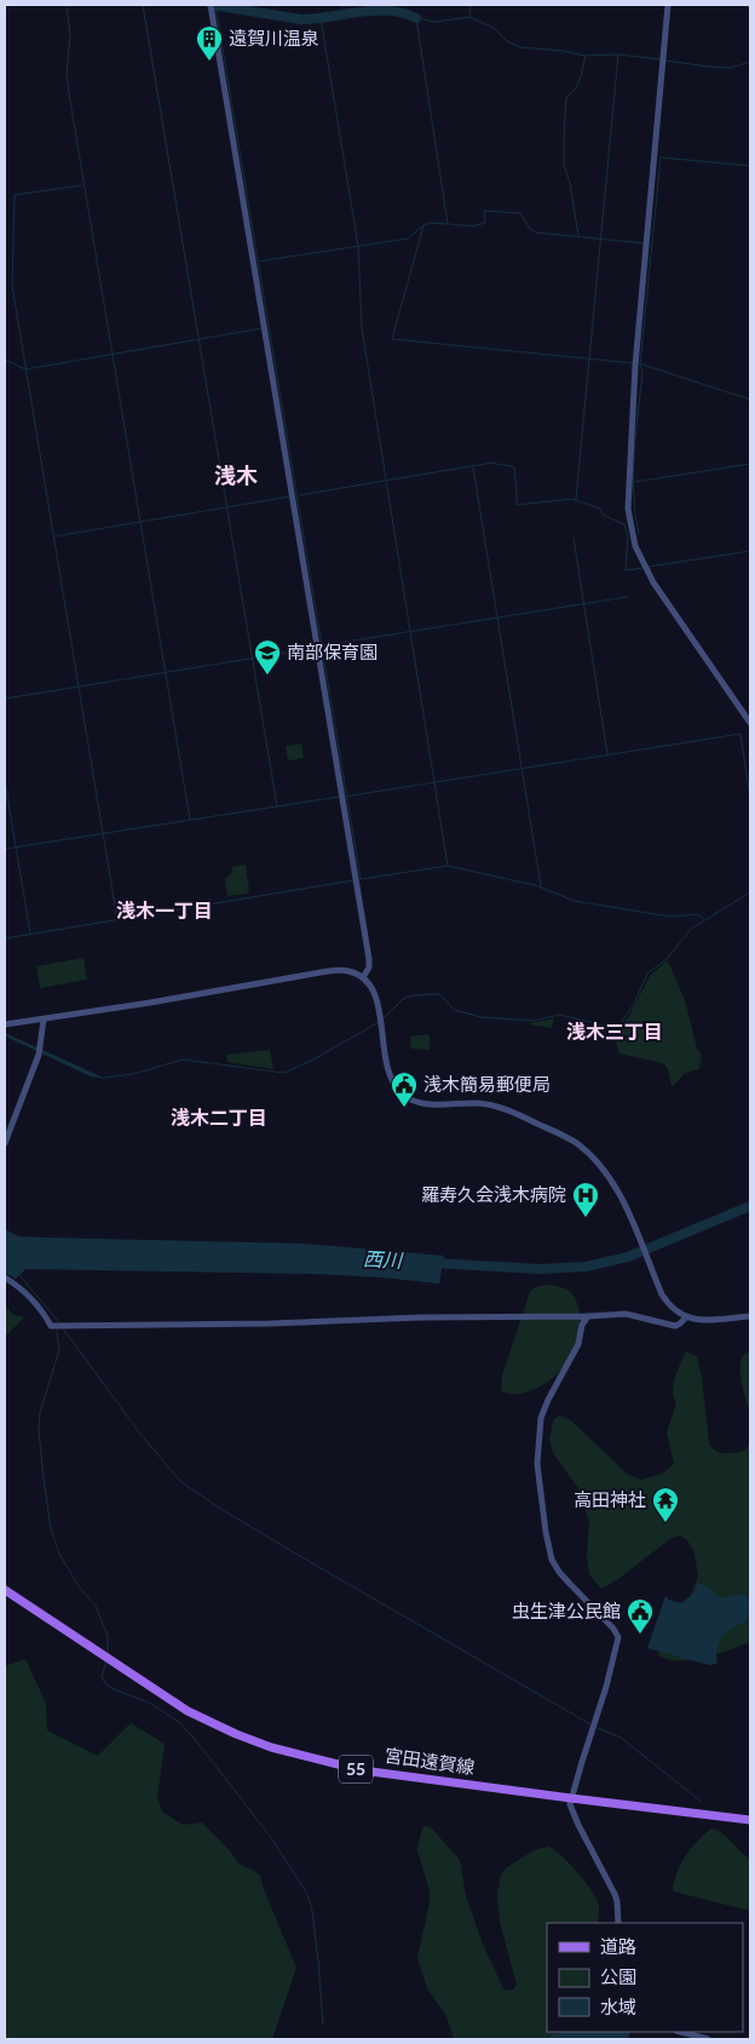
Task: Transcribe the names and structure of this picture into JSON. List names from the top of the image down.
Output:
{
  "streets": {
    "main road": ["宮田遠賀線", "55"]
  },
  "districts": [
    "浅木",
    "浅木一丁目",
    "浅木三丁目",
    "浅木二丁目"
  ],
  "water": ["西川"],
  "places": {
    "building": ["遠賀川温泉"],
    "school or university": ["南部保育園"],
    "public building": ["浅木簡易郵便局", "虫生津公民館"],
    "hospital": ["羅寿久会浅木病院"],
    "temple": ["高田神社"]
  },
  "legend": ["道路", "公園", "水域"]
}
